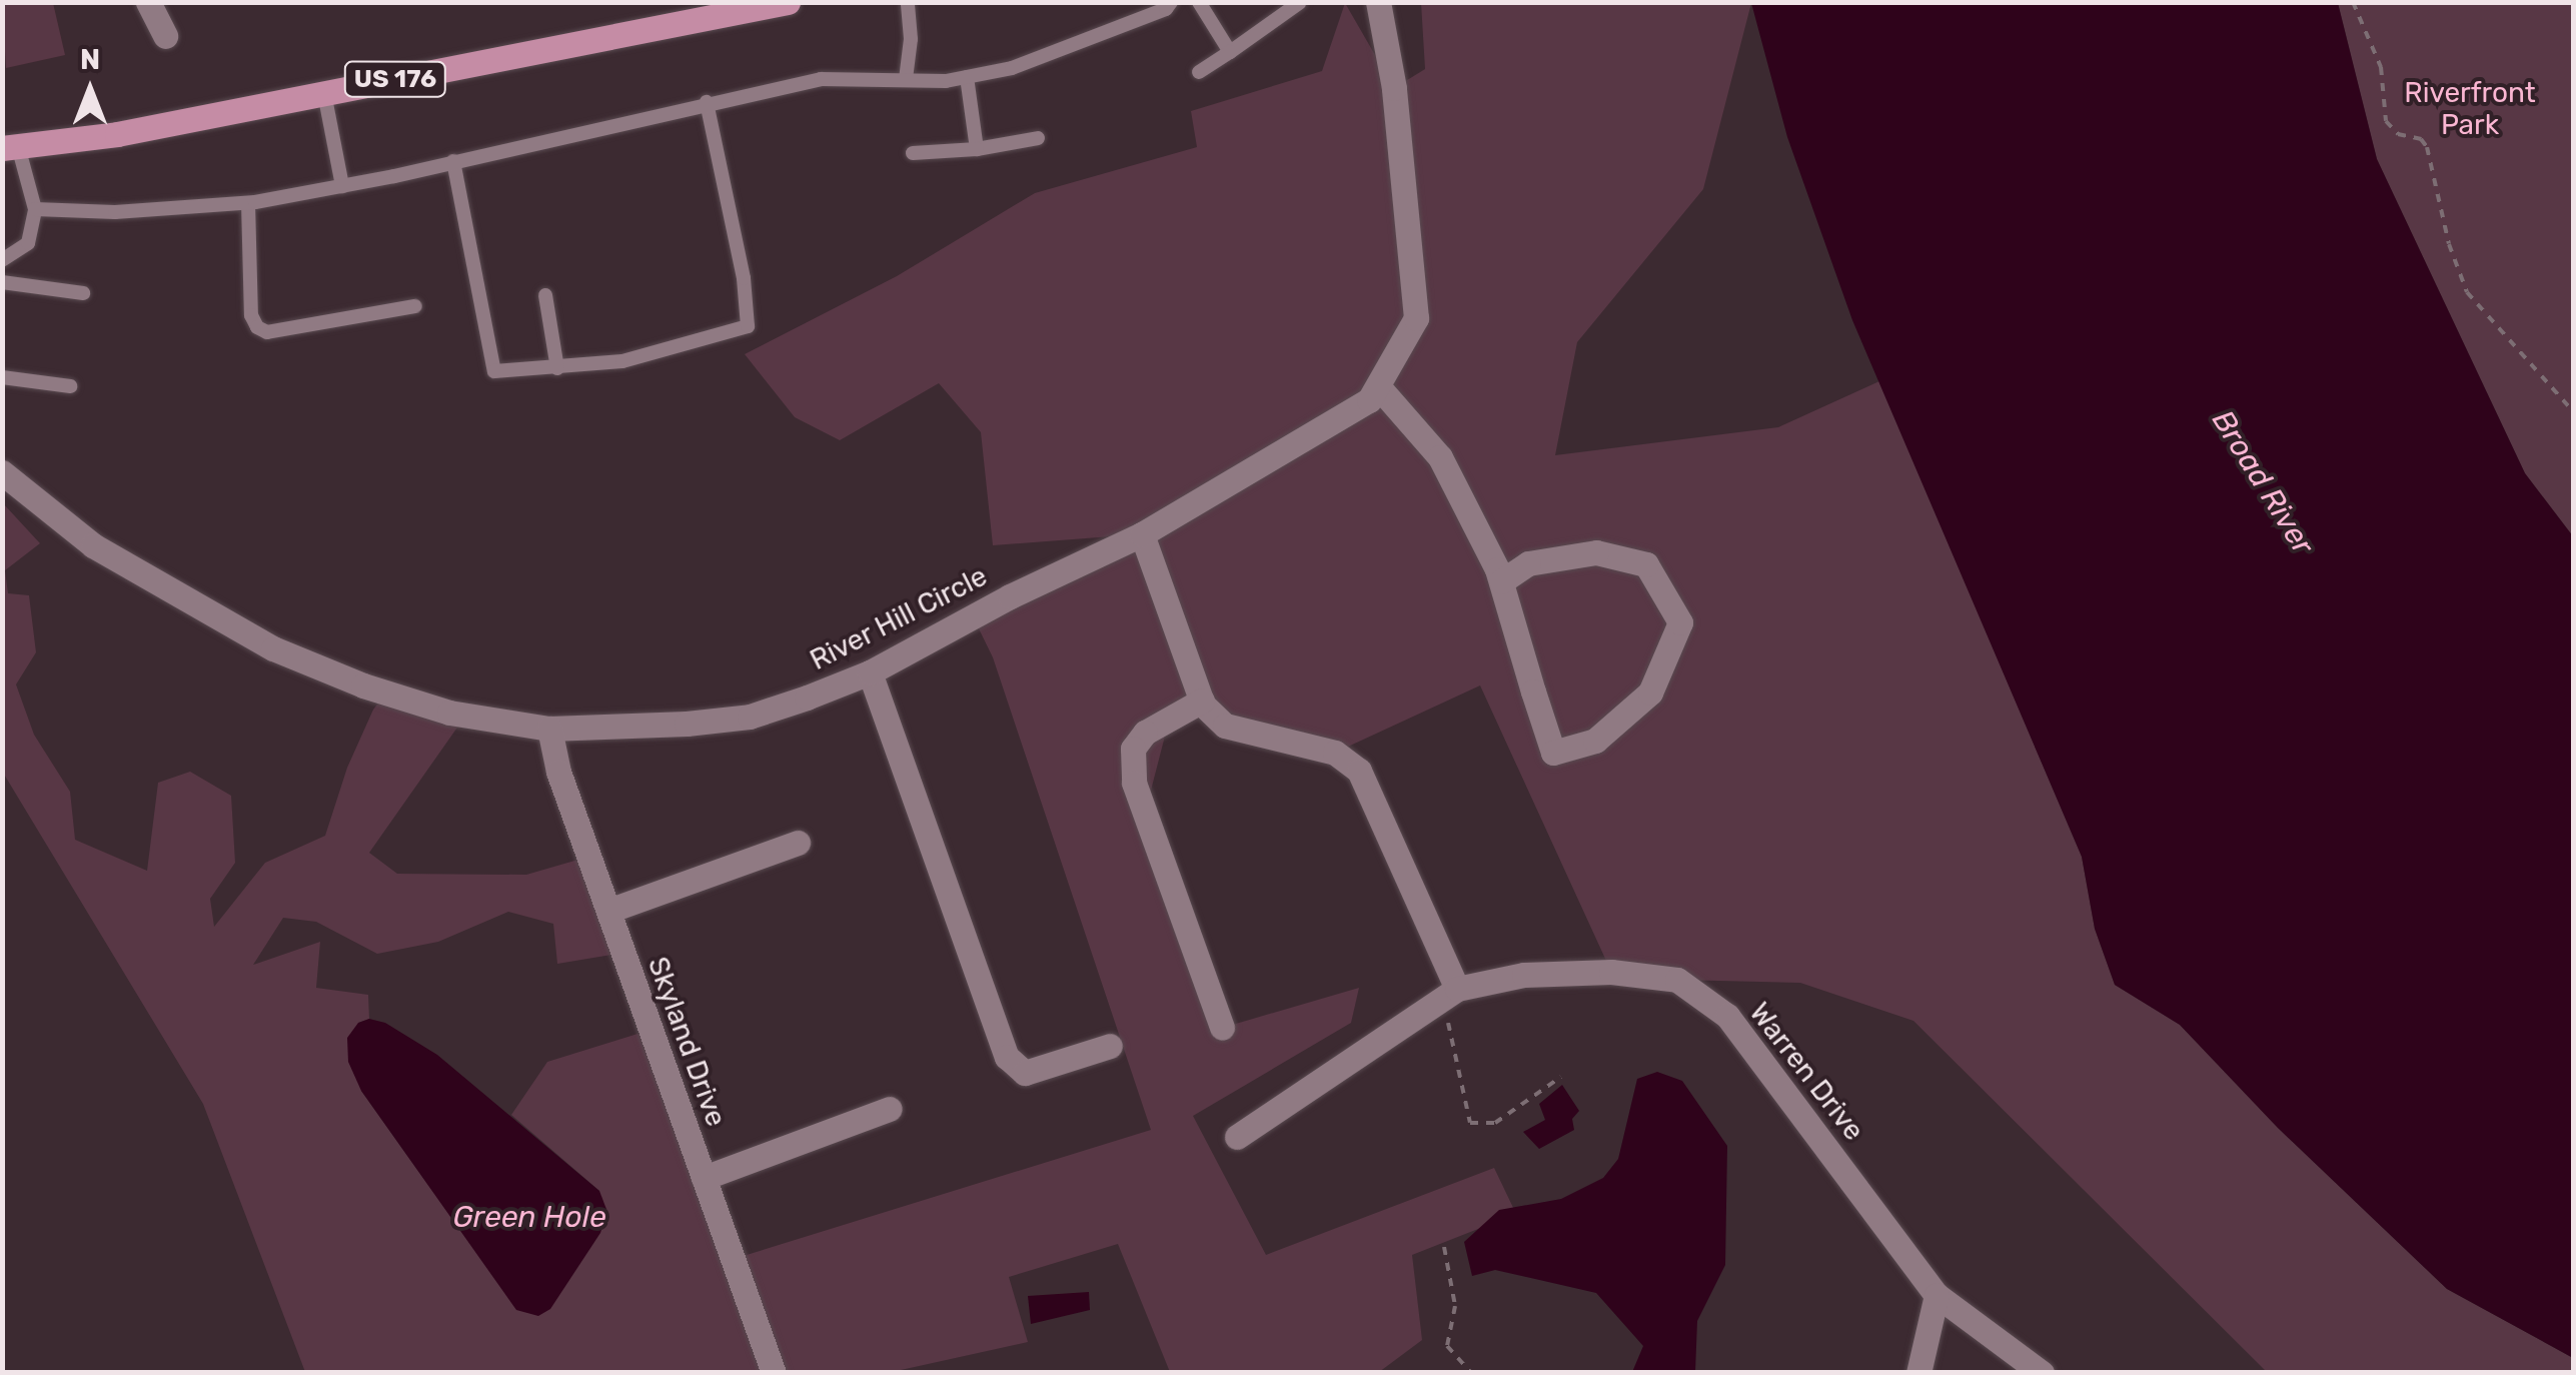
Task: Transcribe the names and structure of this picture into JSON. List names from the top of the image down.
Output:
{
  "streets": {
    "main road": ["US 176"],
    "street": ["River Hill Circle", "Skyland Drive", "Warren Drive"]
  },
  "crossings": [
    ["River Hill Circle", "Skyland Drive"]
  ],
  "water": ["Broad River", "Green Hole"],
  "parks": ["Riverfront Park"],
  "north": "top"
}
